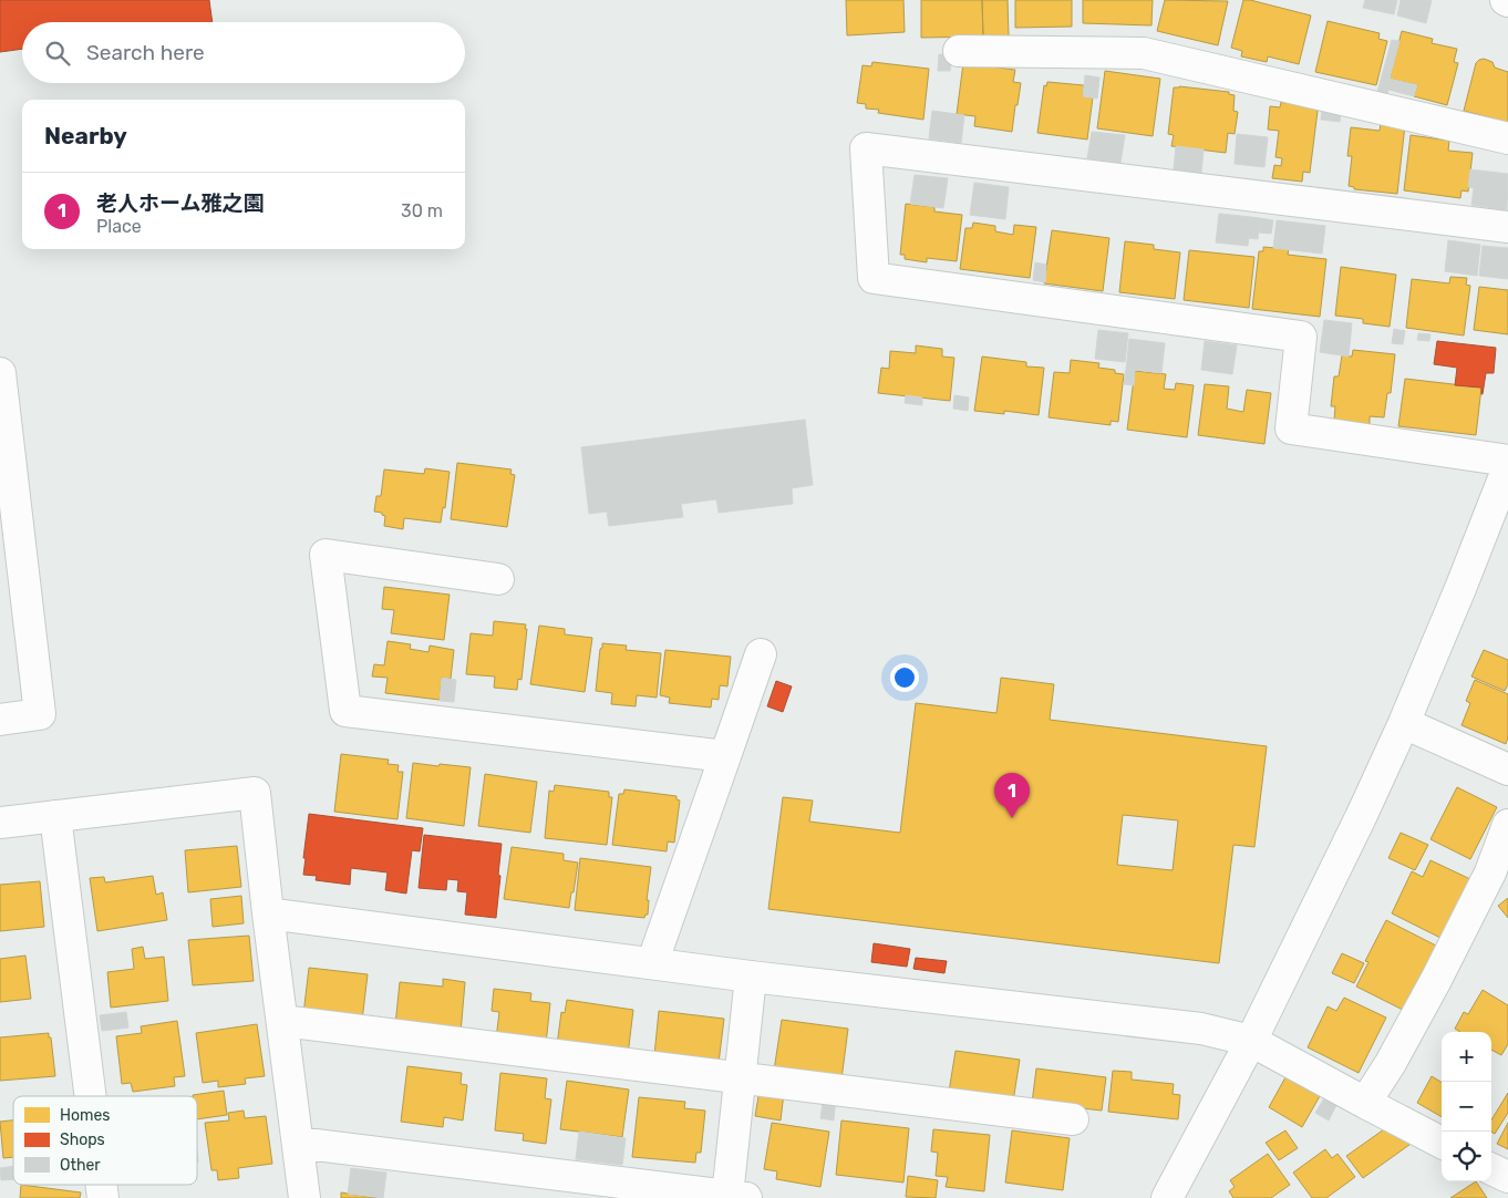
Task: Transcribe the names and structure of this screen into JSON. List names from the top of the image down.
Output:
{
  "legend": ["Homes", "Shops", "Other"],
  "page": {
    "search": "Search here",
    "heading": "Nearby",
    "list": [
      {
        "mark": "1",
        "name": "老人ホーム雅之園",
        "note": "Place",
        "value": "30 m"
      }
    ],
    "pins": "1",
    "map_buttons": ["+", "−"]
  }
}
